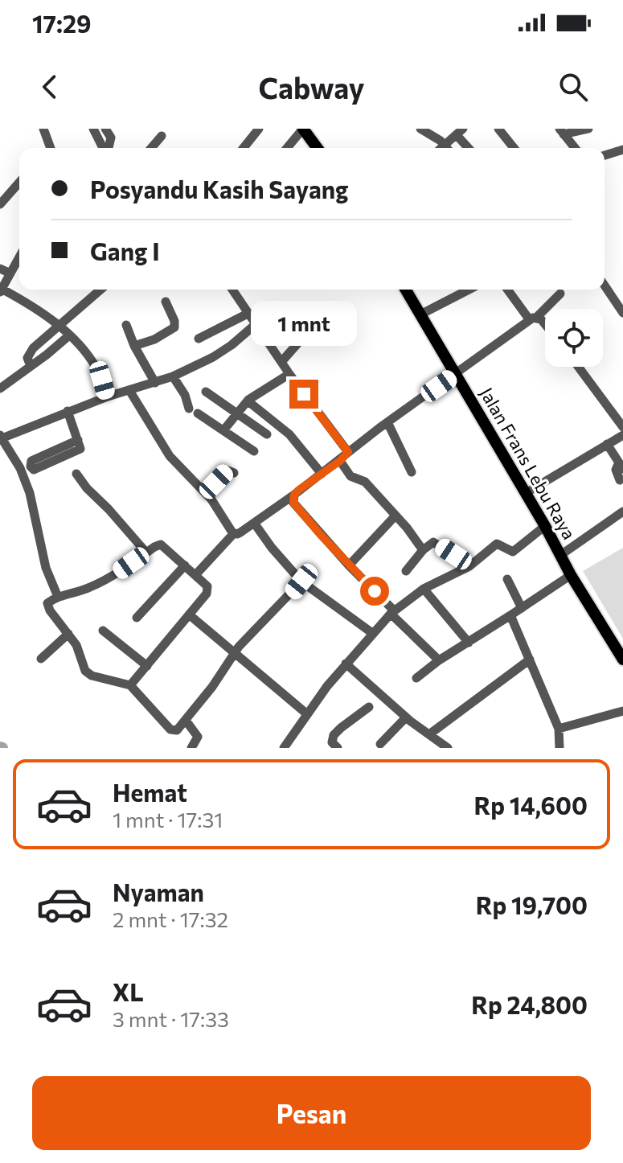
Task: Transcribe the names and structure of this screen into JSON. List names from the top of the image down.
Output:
{
  "streets": {
    "main road": ["Jalan Frans Lebu Raya"]
  },
  "page": {
    "status": "17:29",
    "header": "Cabway",
    "banner": ["Posyandu Kasih Sayang", "Gang I"],
    "bubble": "1 mnt",
    "list": [
      {
        "name": "Hemat",
        "note": "1 mnt · 17:31",
        "value": "Rp 14,600"
      },
      {
        "name": "Nyaman",
        "note": "2 mnt · 17:32",
        "value": "Rp 19,700"
      },
      {
        "name": "XL",
        "note": "3 mnt · 17:33",
        "value": "Rp 24,800"
      }
    ],
    "buttons": "Pesan"
  }
}
